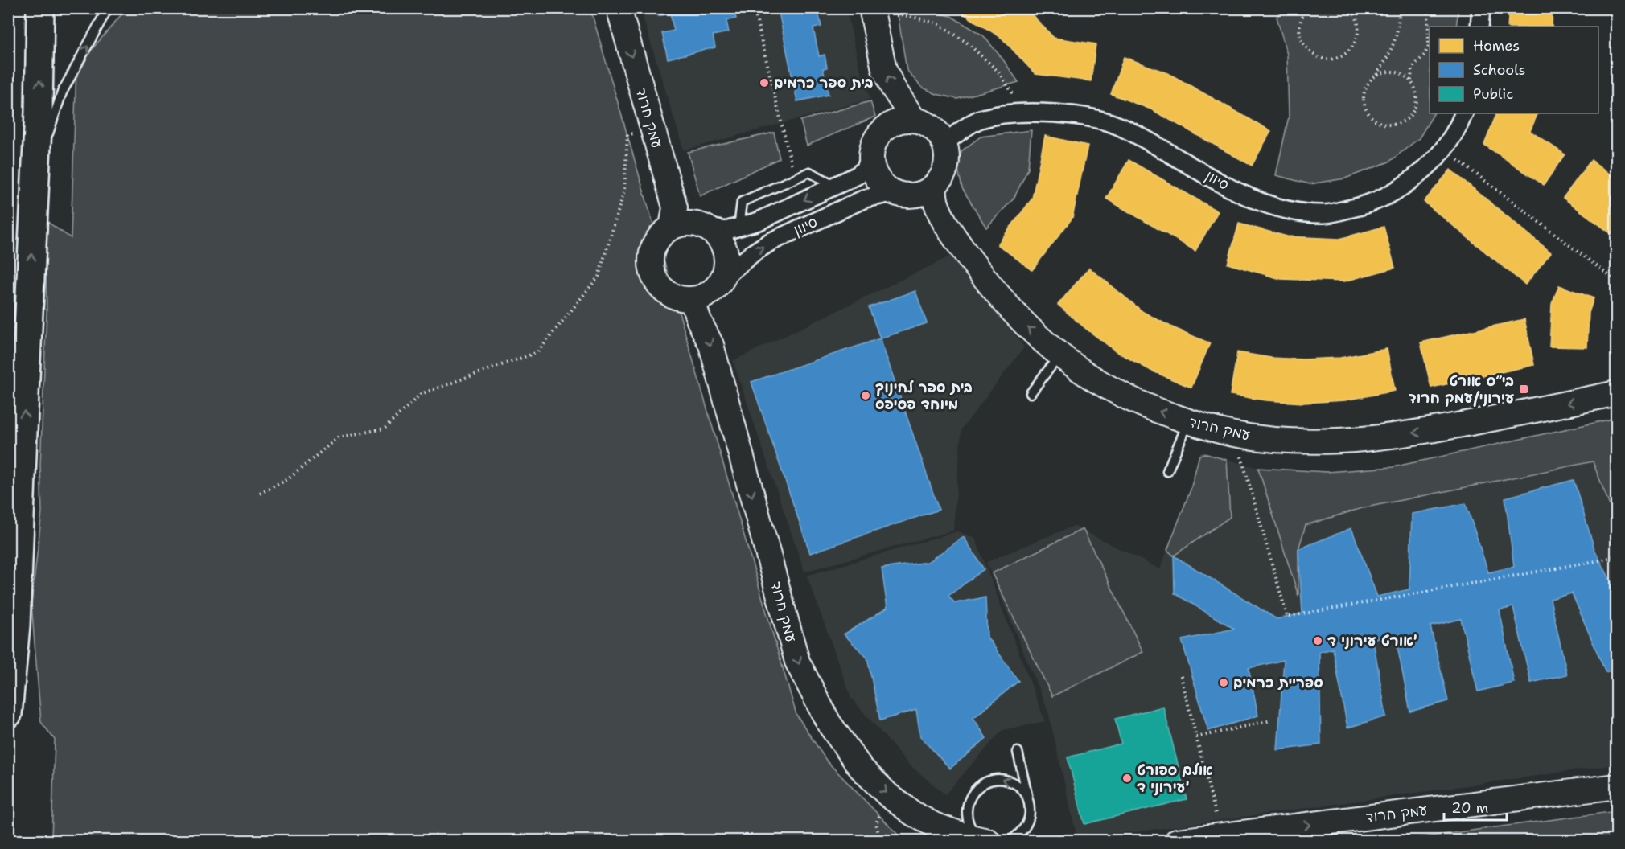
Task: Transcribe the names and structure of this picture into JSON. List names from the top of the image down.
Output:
{
  "streets": {
    "street": ["עמק חרוד", "סיוון"]
  },
  "crossings": [
    ["עמק חרוד", "סיוון"]
  ],
  "places": {
    "other": [
      "בית ספר כרמים",
      "בית ספר לחינוך מיוחד פסיפס",
      "אורט עירוני ד'",
      "ספריית כרמים",
      "אולם ספורט עירוני ד'"
    ],
    "transit": ["בי״ס אורט עירוני/עמק חרוד"]
  },
  "legend": ["Homes", "Schools", "Public"],
  "scale_bar": "20 m"
}
